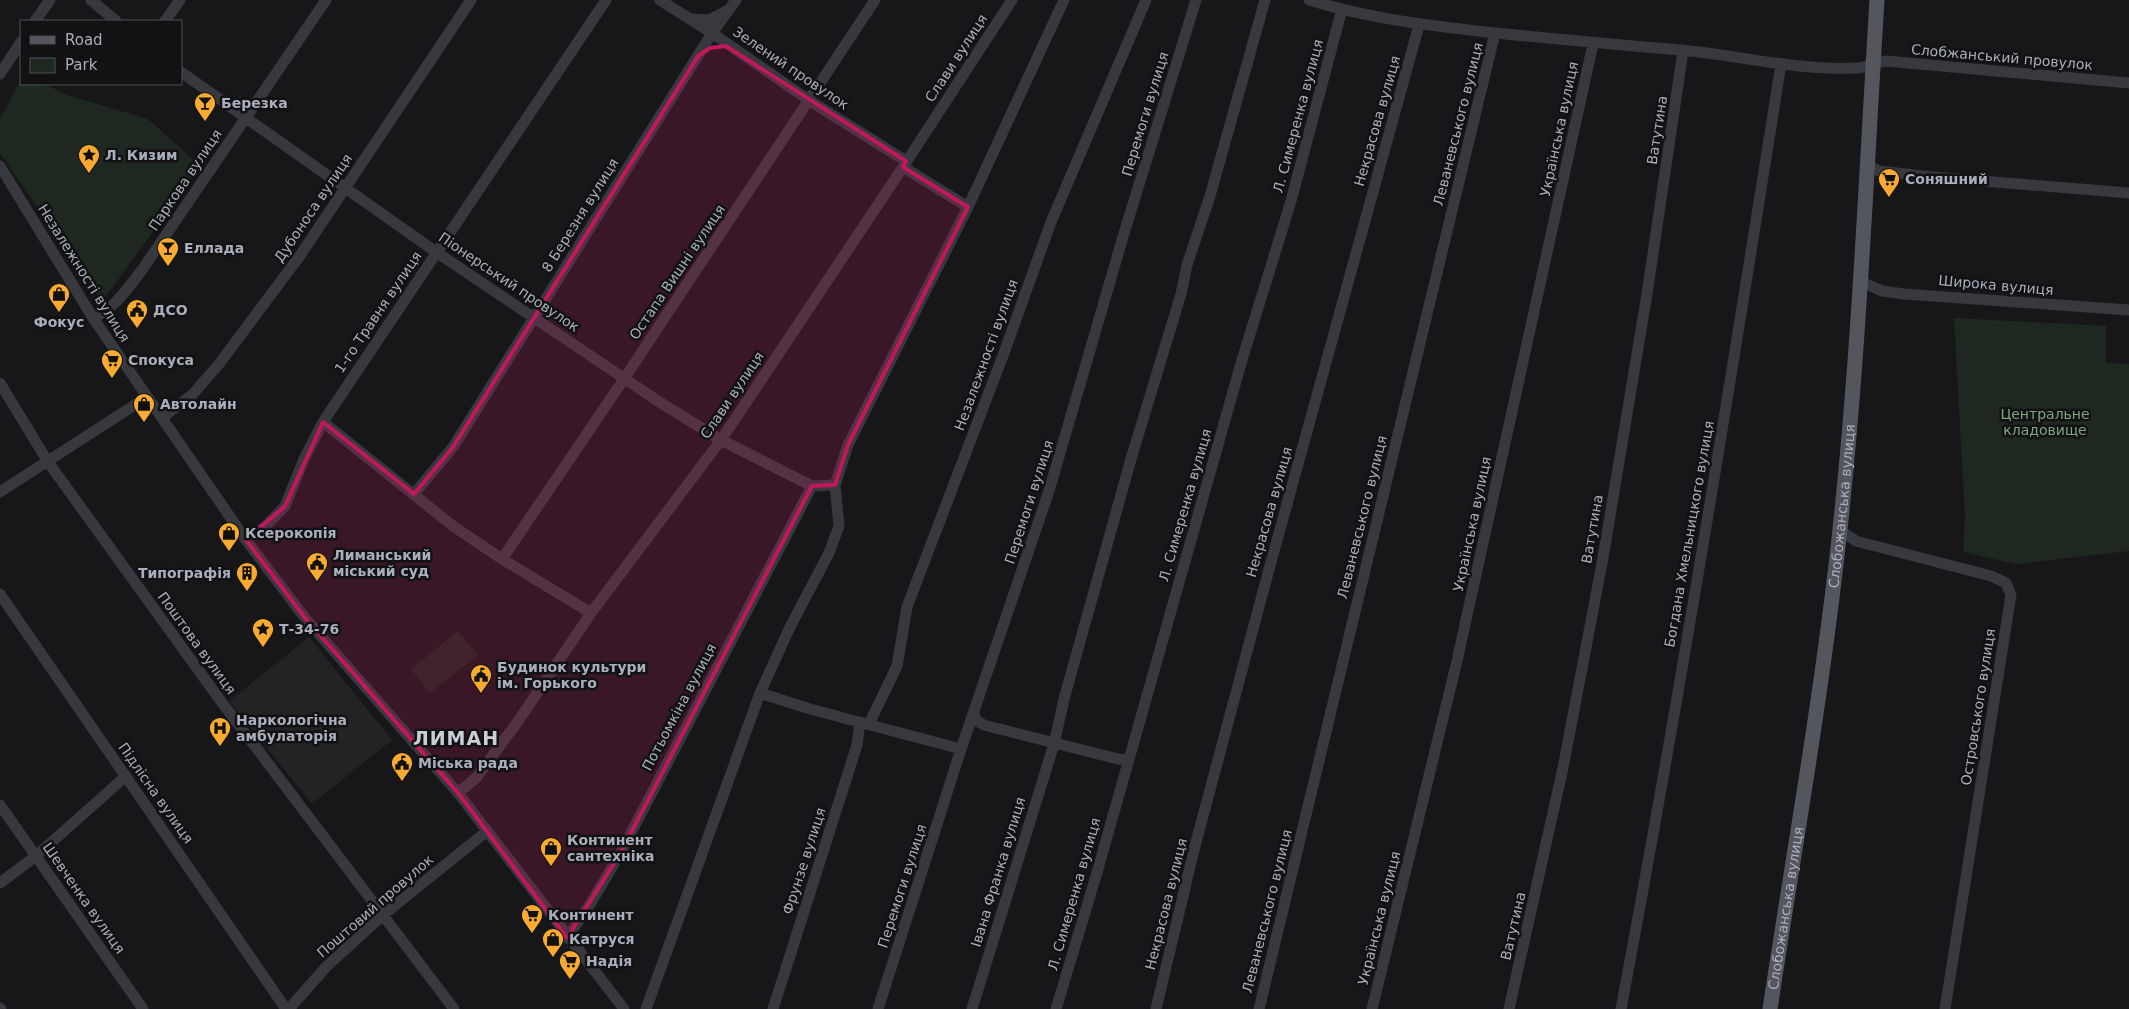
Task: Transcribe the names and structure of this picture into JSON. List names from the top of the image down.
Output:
{
  "streets": {
    "main road": ["Слобожанська вулиця"],
    "street": [
      "Слобжанський провулок",
      "Слави вулиця",
      "Зелений провулок",
      "Перемоги вулиця",
      "Л. Симеренка вулиця",
      "Некрасова вулиця",
      "Леваневського вулиця",
      "Українська вулиця",
      "Ватутина",
      "Паркова вулиця",
      "Дубоноса вулиця",
      "8 Березня вулиця",
      "Остапа Вишні вулиця",
      "Незалежності вулиця",
      "Піонерський провулок",
      "Широка вулиця",
      "1-го Травня вулиця",
      "Богдана Хмельницкого вулиця",
      "Поштова вулиця",
      "Потьомкіна вулиця",
      "Островського вулиця",
      "Підлісна вулиця",
      "Фрунзе вулиця",
      "Івана Франка вулиця",
      "Шевченка вулиця",
      "Поштовий провулок"
    ]
  },
  "crossings": [
    ["Слобжанський провулок", "Л. Симеренка вулиця"],
    ["Слобжанський провулок", "Некрасова вулиця"],
    ["Слобжанський провулок", "Леваневського вулиця"],
    ["Слобжанський провулок", "Українська вулиця"],
    ["Слобжанський провулок", "Ватутина"],
    ["Слобжанський провулок", "Слобожанська вулиця"],
    ["Слобжанський провулок", "Богдана Хмельницкого вулиця"],
    ["Слави вулиця", "Зелений провулок"],
    ["Слави вулиця", "Незалежності вулиця"],
    ["Слави вулиця", "Піонерський провулок"],
    ["Зелений провулок", "8 Березня вулиця"],
    ["Зелений провулок", "Остапа Вишні вулиця"],
    ["Паркова вулиця", "Незалежності вулиця"],
    ["Паркова вулиця", "Піонерський провулок"],
    ["Дубоноса вулиця", "Незалежності вулиця"],
    ["Дубоноса вулиця", "Піонерський провулок"],
    ["8 Березня вулиця", "Піонерський провулок"],
    ["Остапа Вишні вулиця", "Піонерський провулок"],
    ["Незалежності вулиця", "1-го Травня вулиця"],
    ["Незалежності вулиця", "Потьомкіна вулиця"],
    ["Незалежності вулиця", "Фрунзе вулиця"],
    ["Незалежності вулиця", "Поштовий провулок"],
    ["Піонерський провулок", "1-го Травня вулиця"],
    ["Піонерський провулок", "Потьомкіна вулиця"],
    ["Широка вулиця", "Слобожанська вулиця"],
    ["Слобожанська вулиця", "Островського вулиця"],
    ["Поштова вулиця", "Поштовий провулок"],
    ["Підлісна вулиця", "Поштовий провулок"]
  ],
  "districts": ["ЛИМАН"],
  "parks": ["Центральне кладовище"],
  "places": {
    "bar": ["Березка", "Еллада"],
    "place": ["Л. Кизим", "Т-34-76"],
    "supermarket": [
      "Соняшний",
      "Спокуса",
      "Континент",
      "Надiя"
    ],
    "shop": [
      "Фокус",
      "Автолайн",
      "Ксерокопія",
      "Континент сантехніка",
      "Катруся"
    ],
    "public building": [
      "ДСО",
      "Лиманський міський суд",
      "Будинок культури ім. Горького",
      "Міська рада"
    ],
    "building": ["Типографія"],
    "hospital": ["Наркологічна амбулаторія"]
  },
  "legend": ["Road", "Park"]
}
